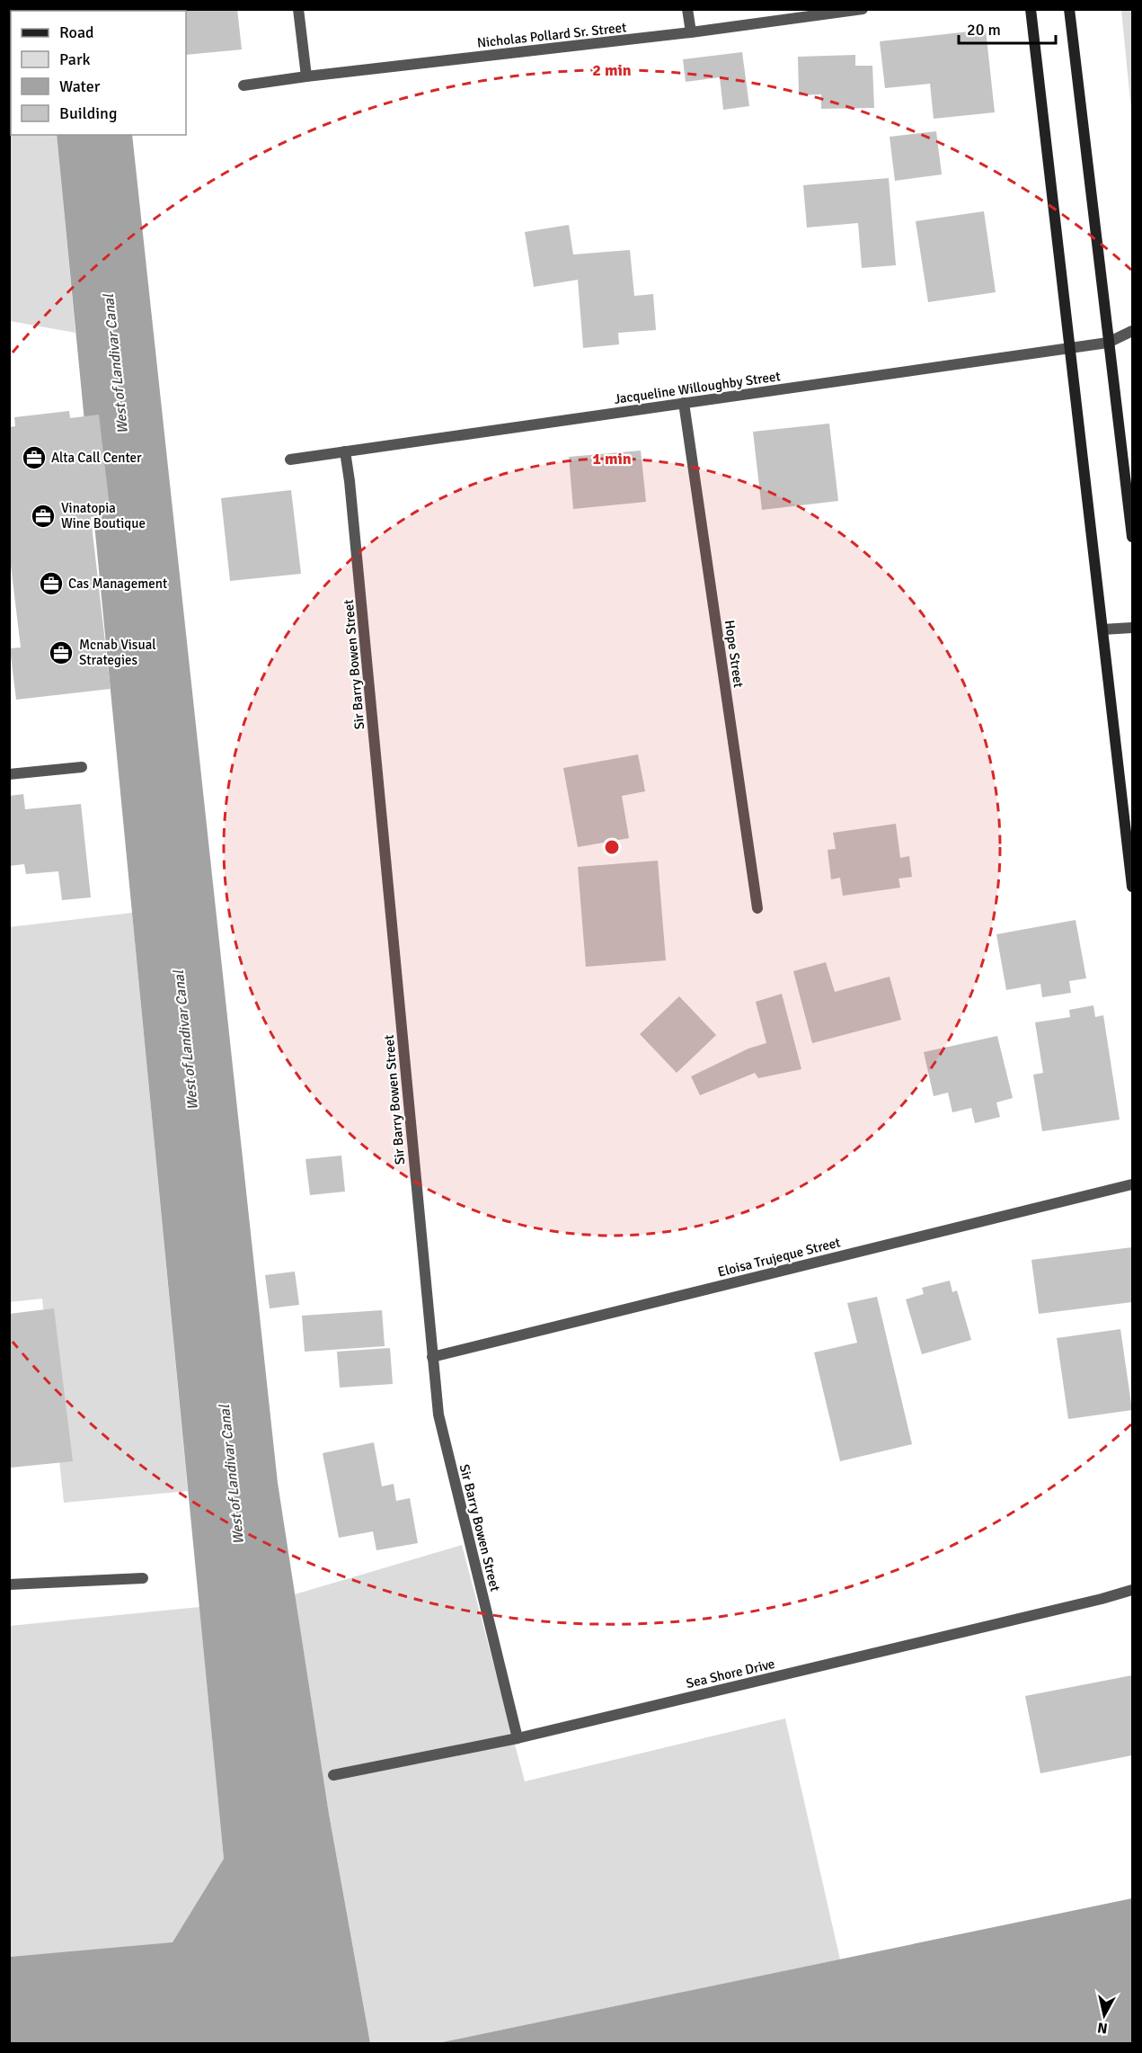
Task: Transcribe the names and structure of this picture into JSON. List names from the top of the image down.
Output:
{
  "streets": {
    "street": [
      "Nicholas Pollard Sr. Street",
      "Jacqueline Willoughby Street",
      "Hope Street",
      "Sir Barry Bowen Street",
      "Eloisa Trujeque Street",
      "Sea Shore Drive"
    ]
  },
  "crossings": [
    ["Jacqueline Willoughby Street", "Hope Street"],
    ["Jacqueline Willoughby Street", "Sir Barry Bowen Street"],
    ["Sir Barry Bowen Street", "Eloisa Trujeque Street"],
    ["Sir Barry Bowen Street", "Sea Shore Drive"]
  ],
  "water": ["West of Landivar Canal"],
  "places": {
    "office": [
      "Alta Call Center",
      "Vinatopia Wine Boutique",
      "Cas Management",
      "Mcnab Visual Strategies"
    ]
  },
  "legend": [
    "Road",
    "Park",
    "Water",
    "Building"
  ],
  "scale_bar": "20 m",
  "north": "bottom",
  "rings": ["2 min", "1 min"]
}
